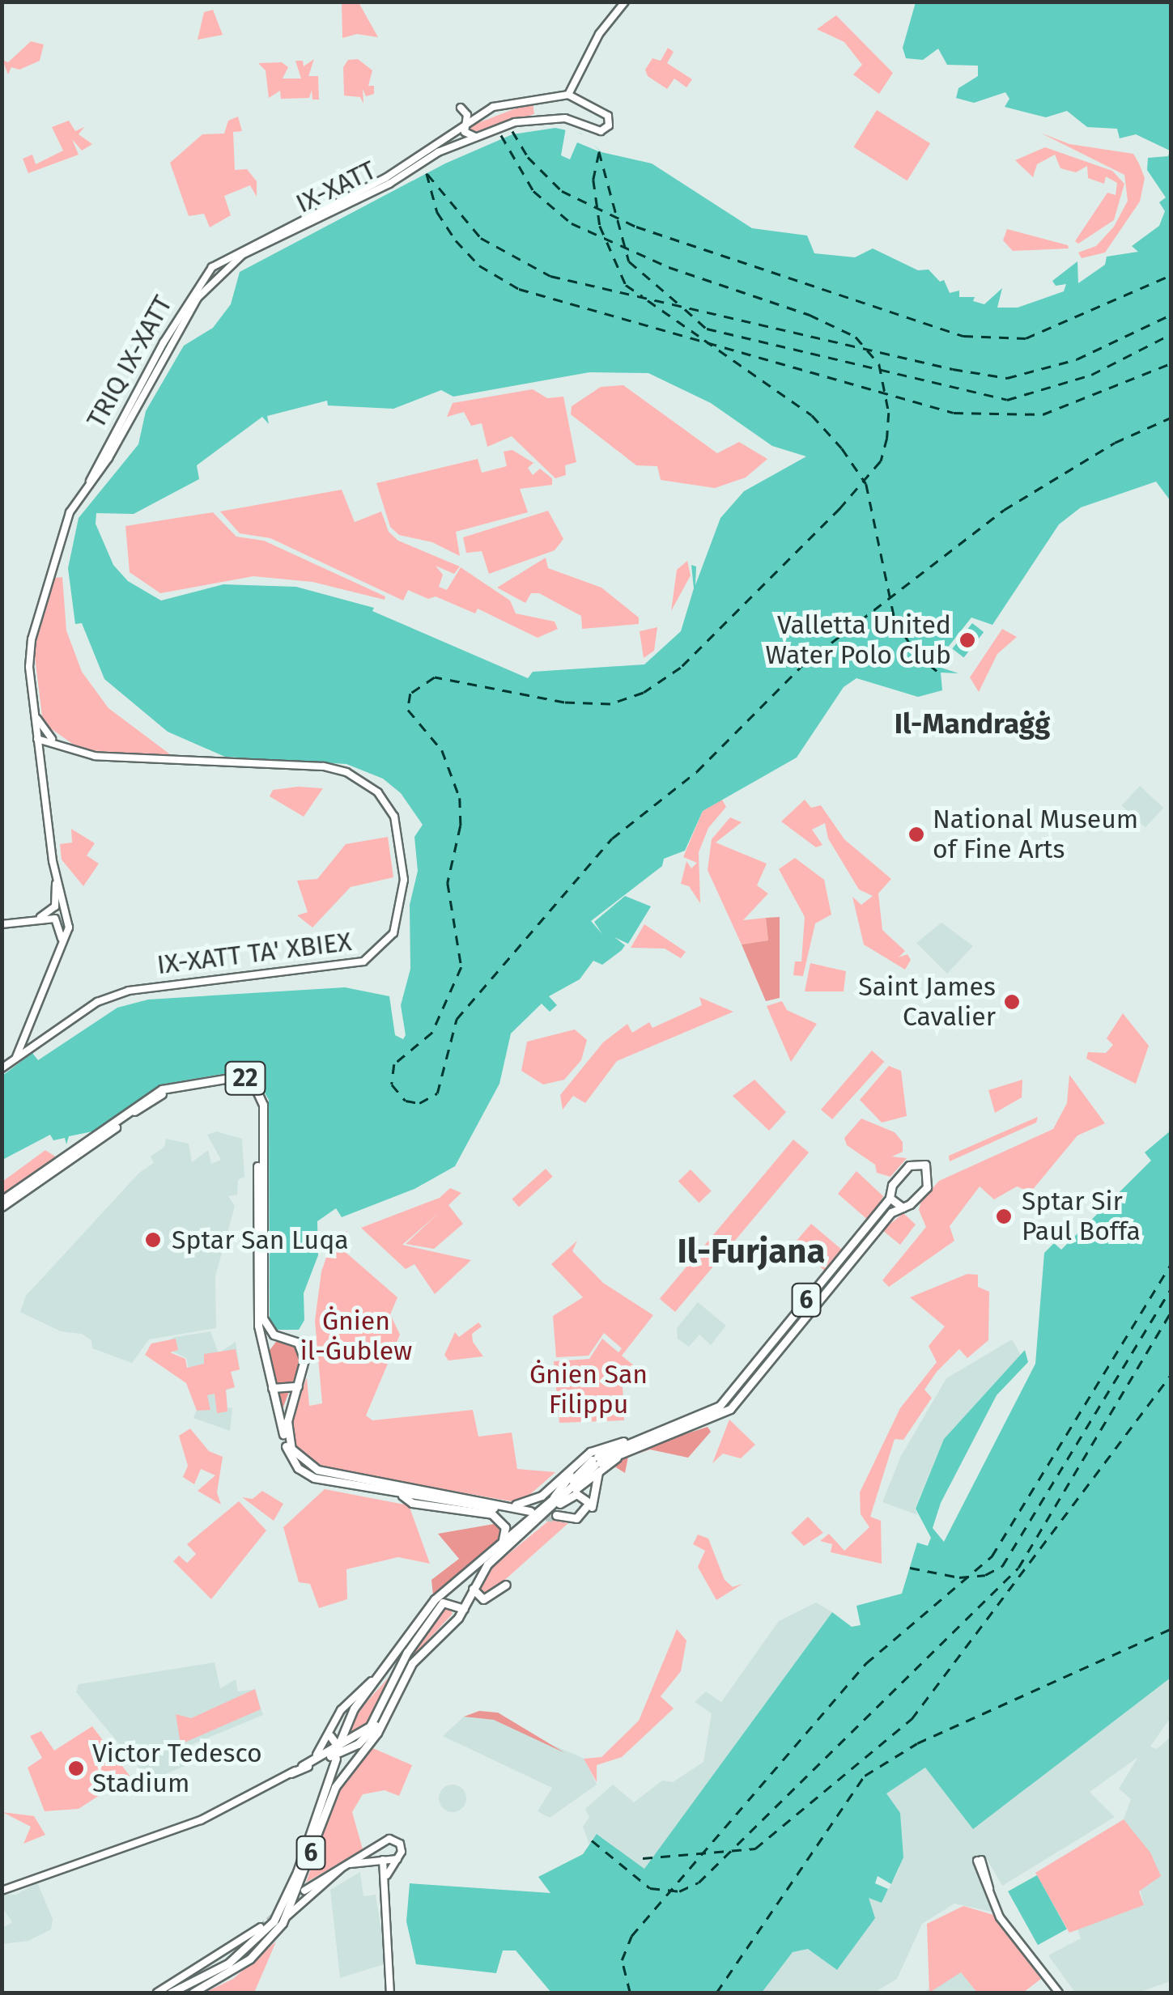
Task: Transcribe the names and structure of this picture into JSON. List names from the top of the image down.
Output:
{
  "streets": {
    "highway": ["22", "6"],
    "main road": ["IX-XATT", "TRIQ IX-XATT", "IX-XATT TA' XBIEX"]
  },
  "crossings": [
    ["IX-XATT", "TRIQ IX-XATT"],
    ["TRIQ IX-XATT", "IX-XATT TA' XBIEX"]
  ],
  "districts": ["Il-Mandraġġ", "Il-Furjana"],
  "parks": ["Ġnien il-Ġublew", "Ġnien San Filippu"],
  "places": [
    "Valletta United Water Polo Club",
    "National Museum of Fine Arts",
    "Saint James Cavalier",
    "Sptar Sir Paul Boffa",
    "Sptar San Luqa",
    "Victor Tedesco Stadium"
  ]
}
